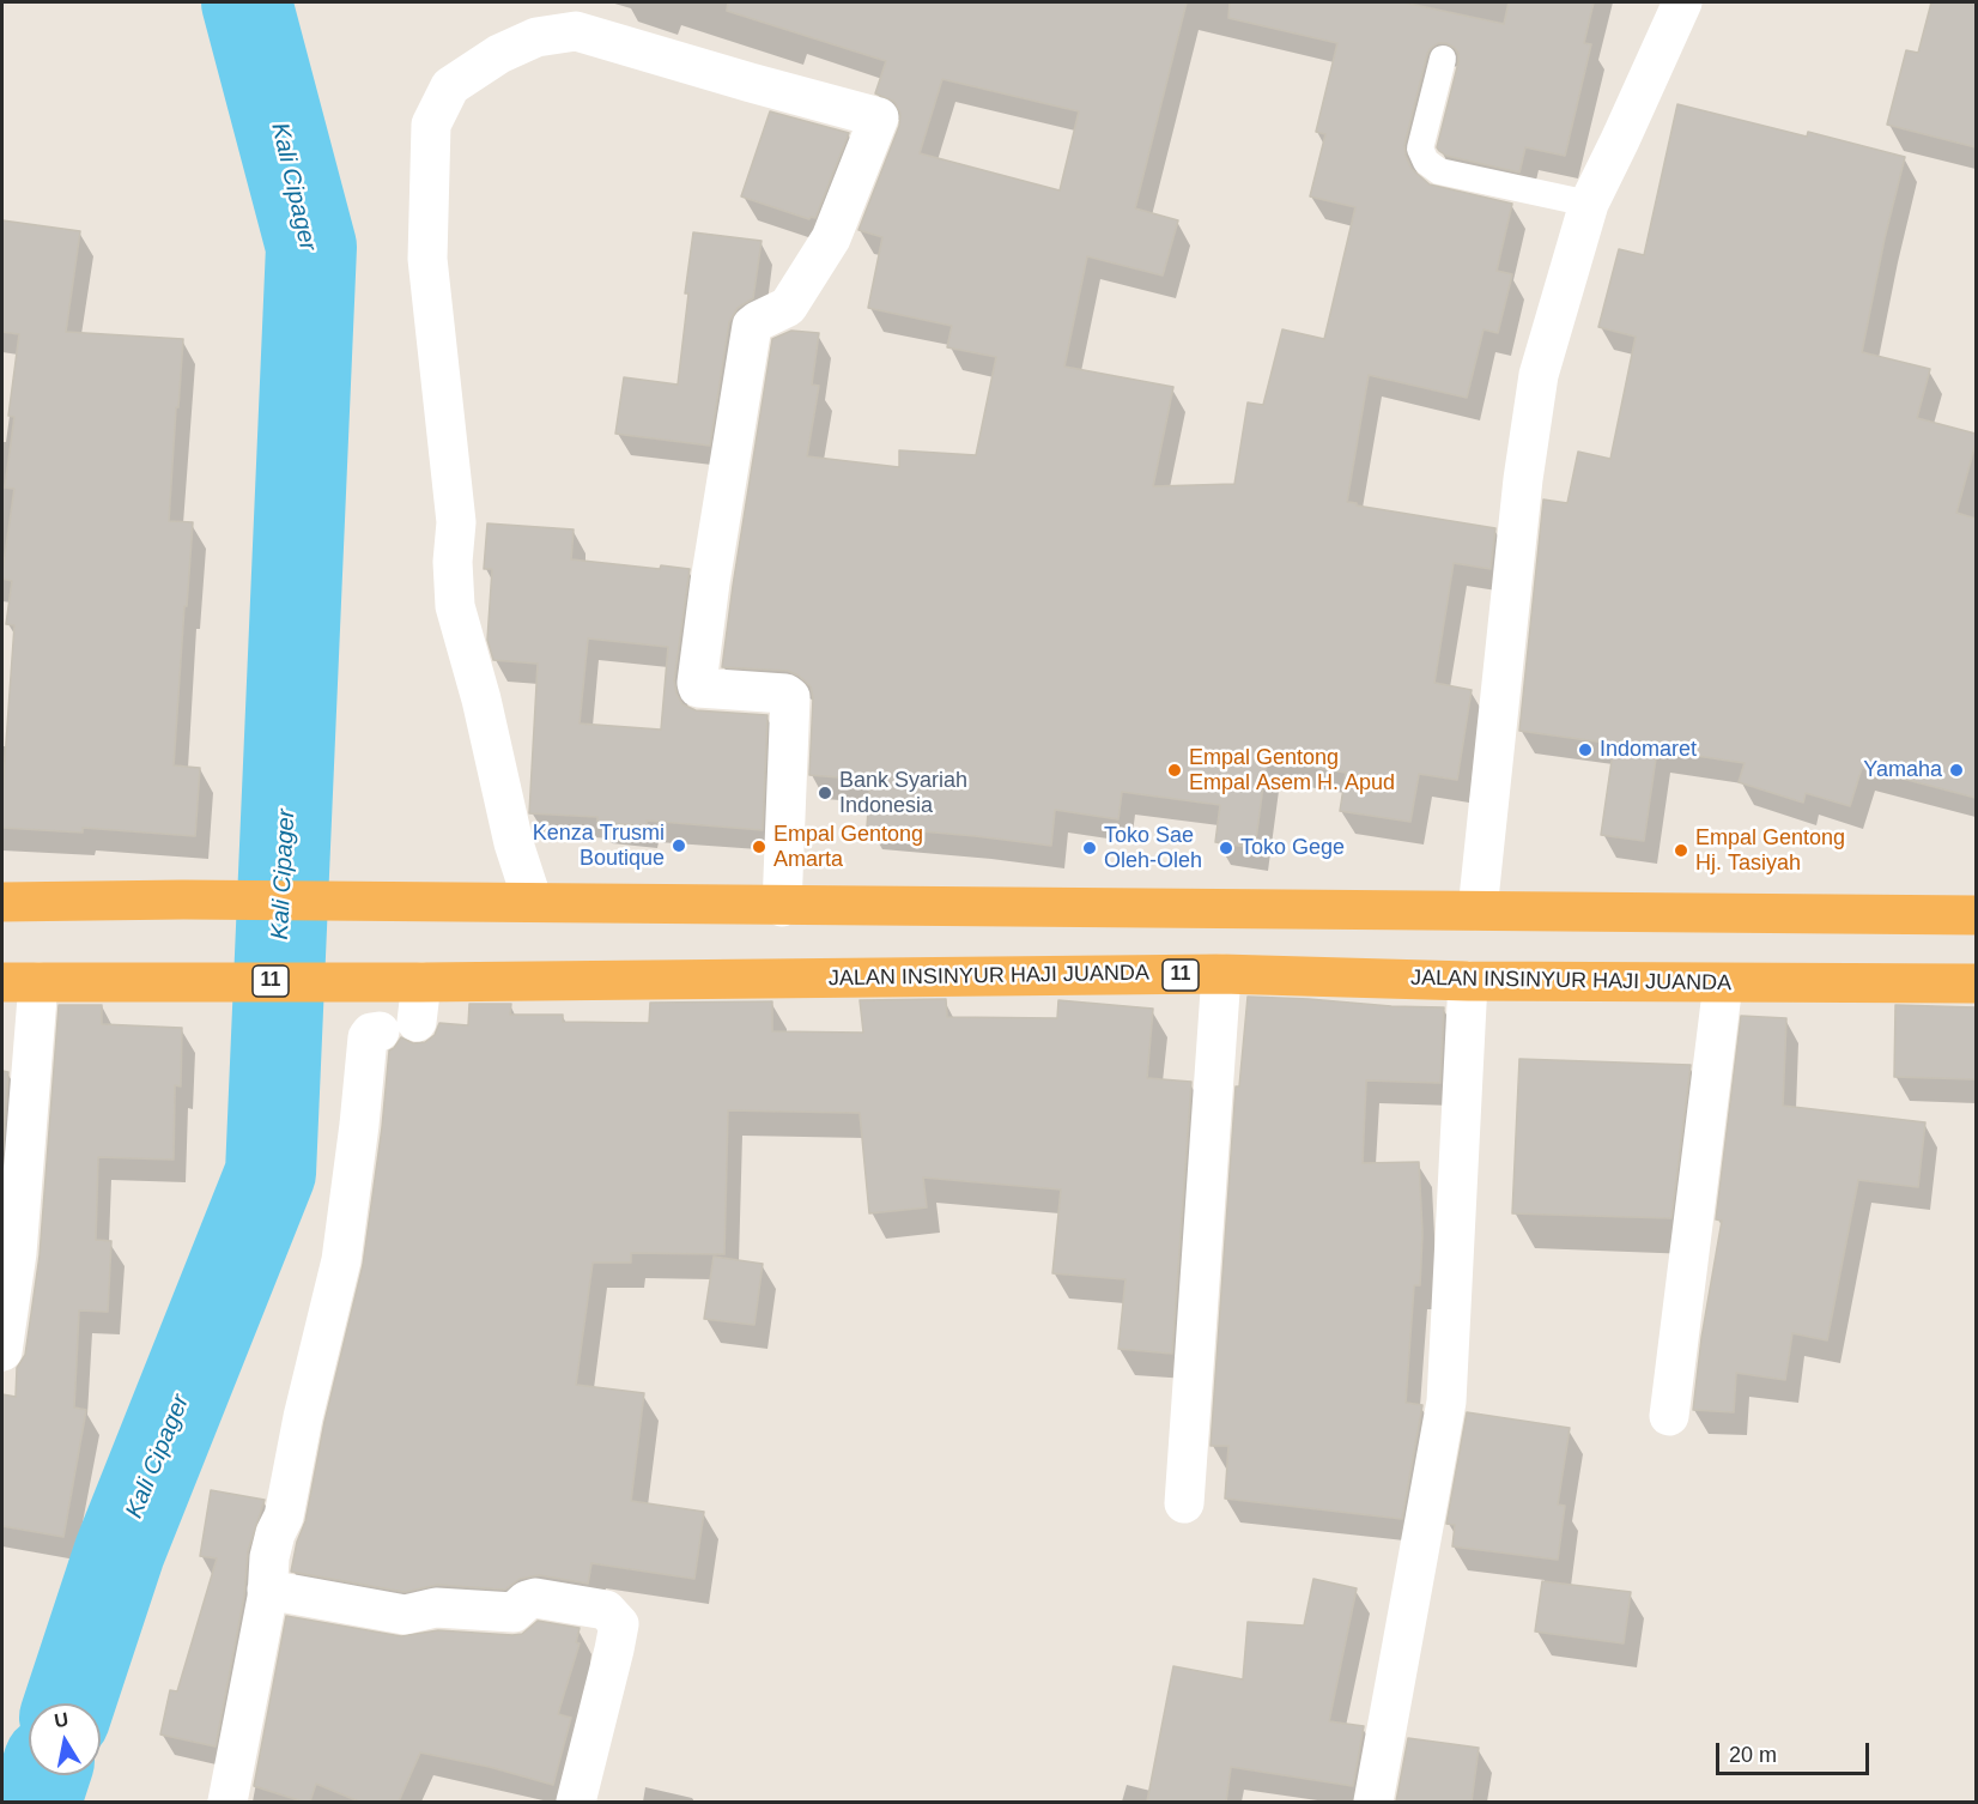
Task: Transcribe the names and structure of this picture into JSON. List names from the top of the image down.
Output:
{
  "streets": {
    "highway": ["11", "JALAN INSINYUR HAJI JUANDA"]
  },
  "water": ["Kali Cipager"],
  "places": [
    "Indomaret",
    "Empal Gentong Empal Asem H. Apud",
    "Yamaha",
    "Bank Syariah Indonesia",
    "Kenza Trusmi Boutique",
    "Empal Gentong Amarta",
    "Toko Sae Oleh-Oleh",
    "Toko Gege",
    "Empal Gentong Hj. Tasiyah"
  ],
  "scale_bar": "20 m",
  "north": "top"
}
